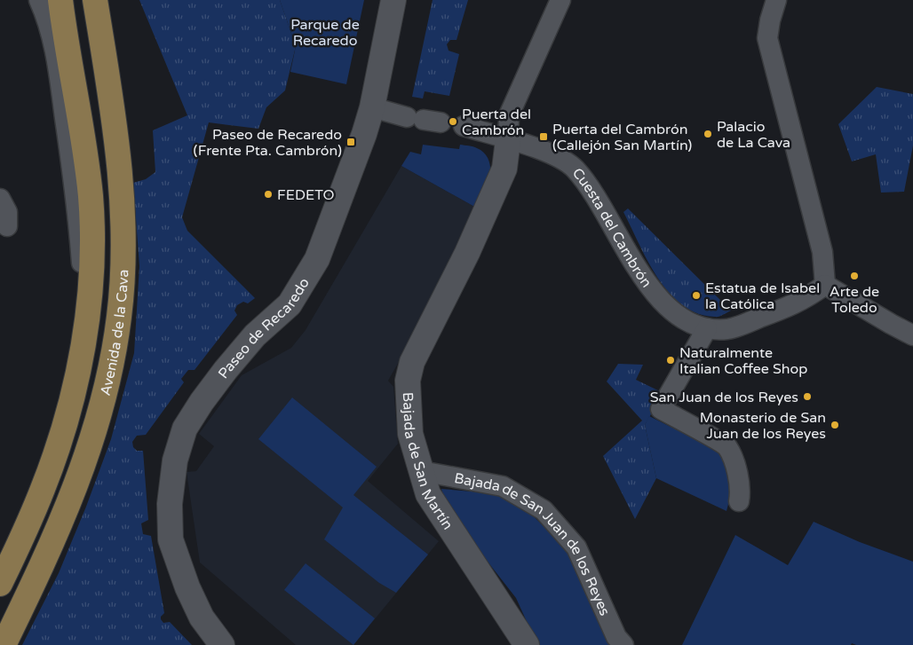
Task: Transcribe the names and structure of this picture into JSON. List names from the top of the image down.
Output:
{
  "streets": {
    "main road": ["Avenida de la Cava"],
    "street": [
      "Cuesta del Cambrón",
      "Paseo de Recaredo",
      "Bajada de San Martín",
      "Bajada de San Juan de los Reyes"
    ]
  },
  "crossings": [
    ["Cuesta del Cambrón", "Bajada de San Martín"],
    ["Bajada de San Martín", "Bajada de San Juan de los Reyes"]
  ],
  "parks": ["Parque de Recaredo"],
  "places": {
    "other": [
      "Puerta del Cambrón",
      "Palacio de La Cava",
      "FEDETO",
      "Arte de Toledo",
      "Estatua de Isabel la Católica",
      "Naturalmente Italian Coffee Shop",
      "San Juan de los Reyes",
      "Monasterio de San Juan de los Reyes"
    ],
    "transit": ["Puerta del Cambrón (Callejón San Martín)", "Paseo de Recaredo (Frente Pta. Cambrón)"]
  }
}
